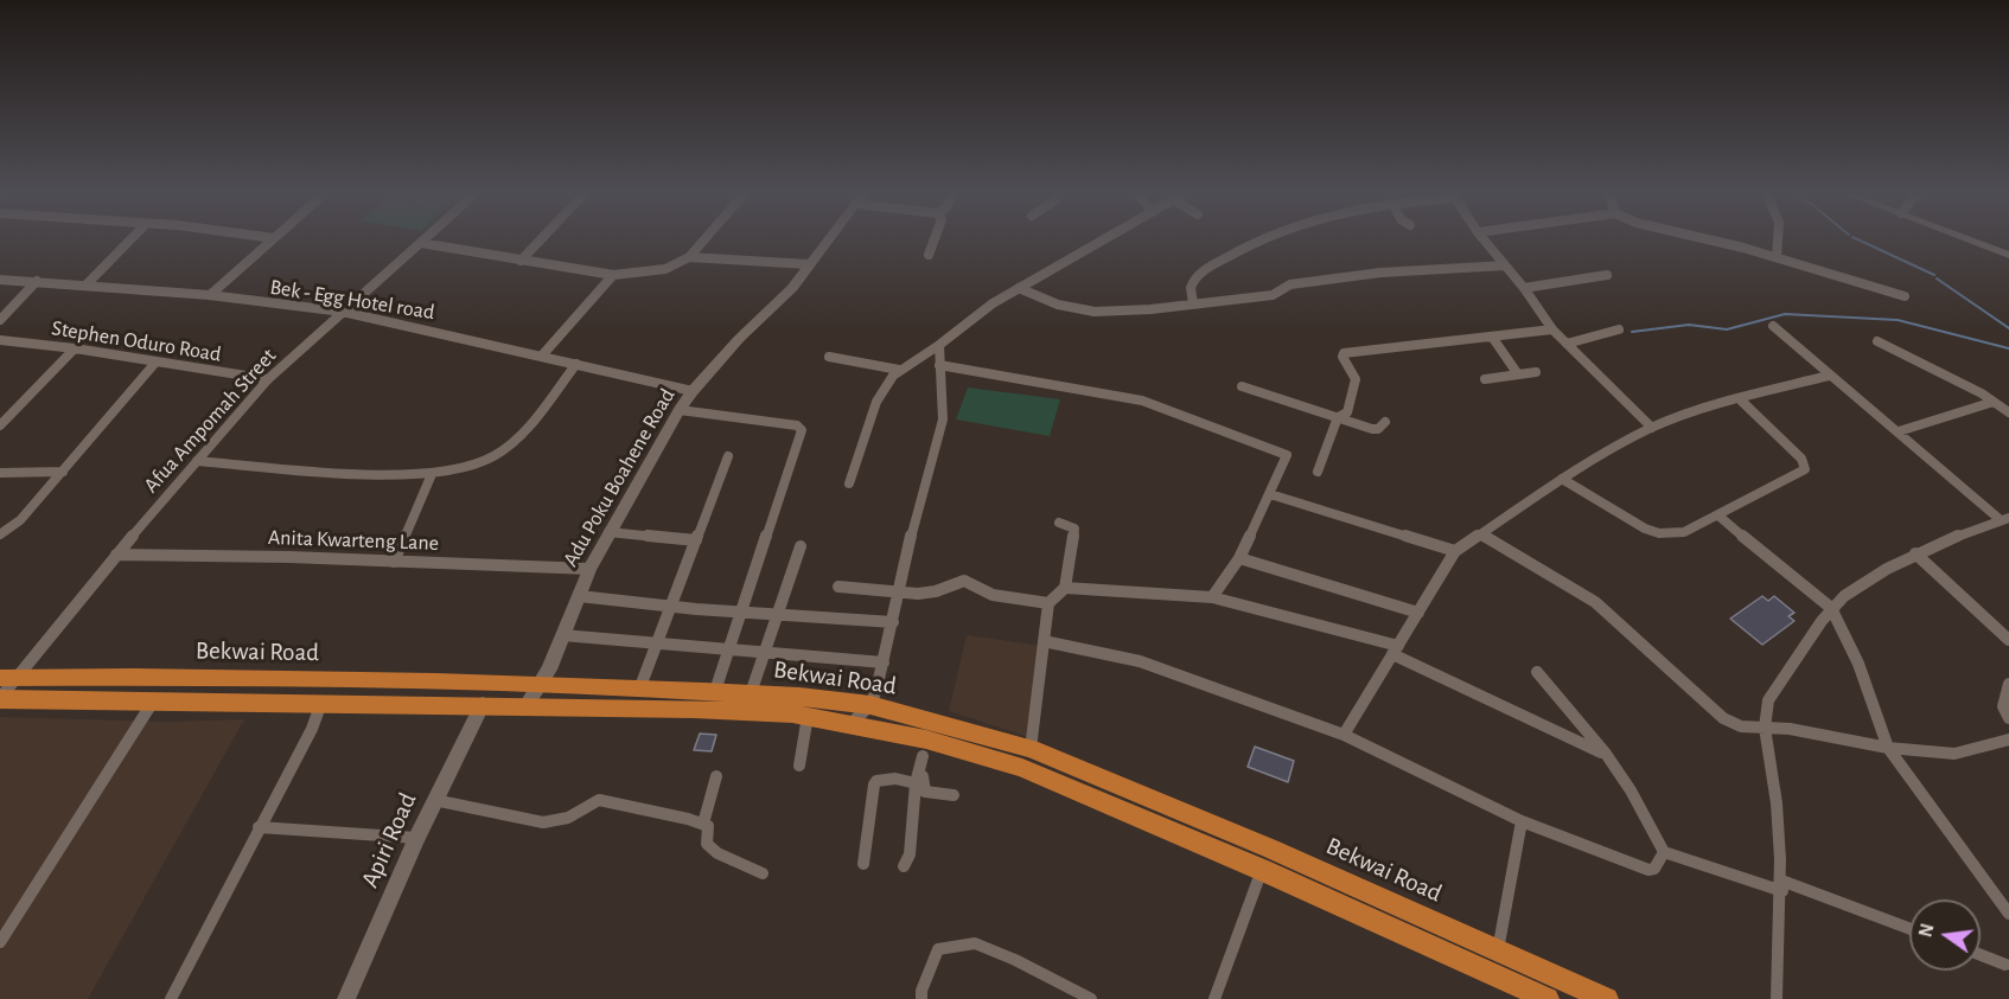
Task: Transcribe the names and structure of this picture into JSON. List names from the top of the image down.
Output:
{
  "streets": {
    "highway": ["Bekwai Road"],
    "street": [
      "Bek - Egg Hotel road",
      "Stephen Oduro Road",
      "Afua Ampomah Street",
      "Adu Poku Boahene Road",
      "Anita Kwarteng Lane",
      "Apiri Road"
    ]
  },
  "crossings": [
    ["Bek - Egg Hotel road", "Afua Ampomah Street"],
    ["Bek - Egg Hotel road", "Adu Poku Boahene Road"],
    ["Stephen Oduro Road", "Afua Ampomah Street"],
    ["Afua Ampomah Street", "Anita Kwarteng Lane"],
    ["Afua Ampomah Street", "Bekwai Road"],
    ["Adu Poku Boahene Road", "Anita Kwarteng Lane"],
    ["Adu Poku Boahene Road", "Bekwai Road"],
    ["Bekwai Road", "Apiri Road"]
  ],
  "north": "left"
}
